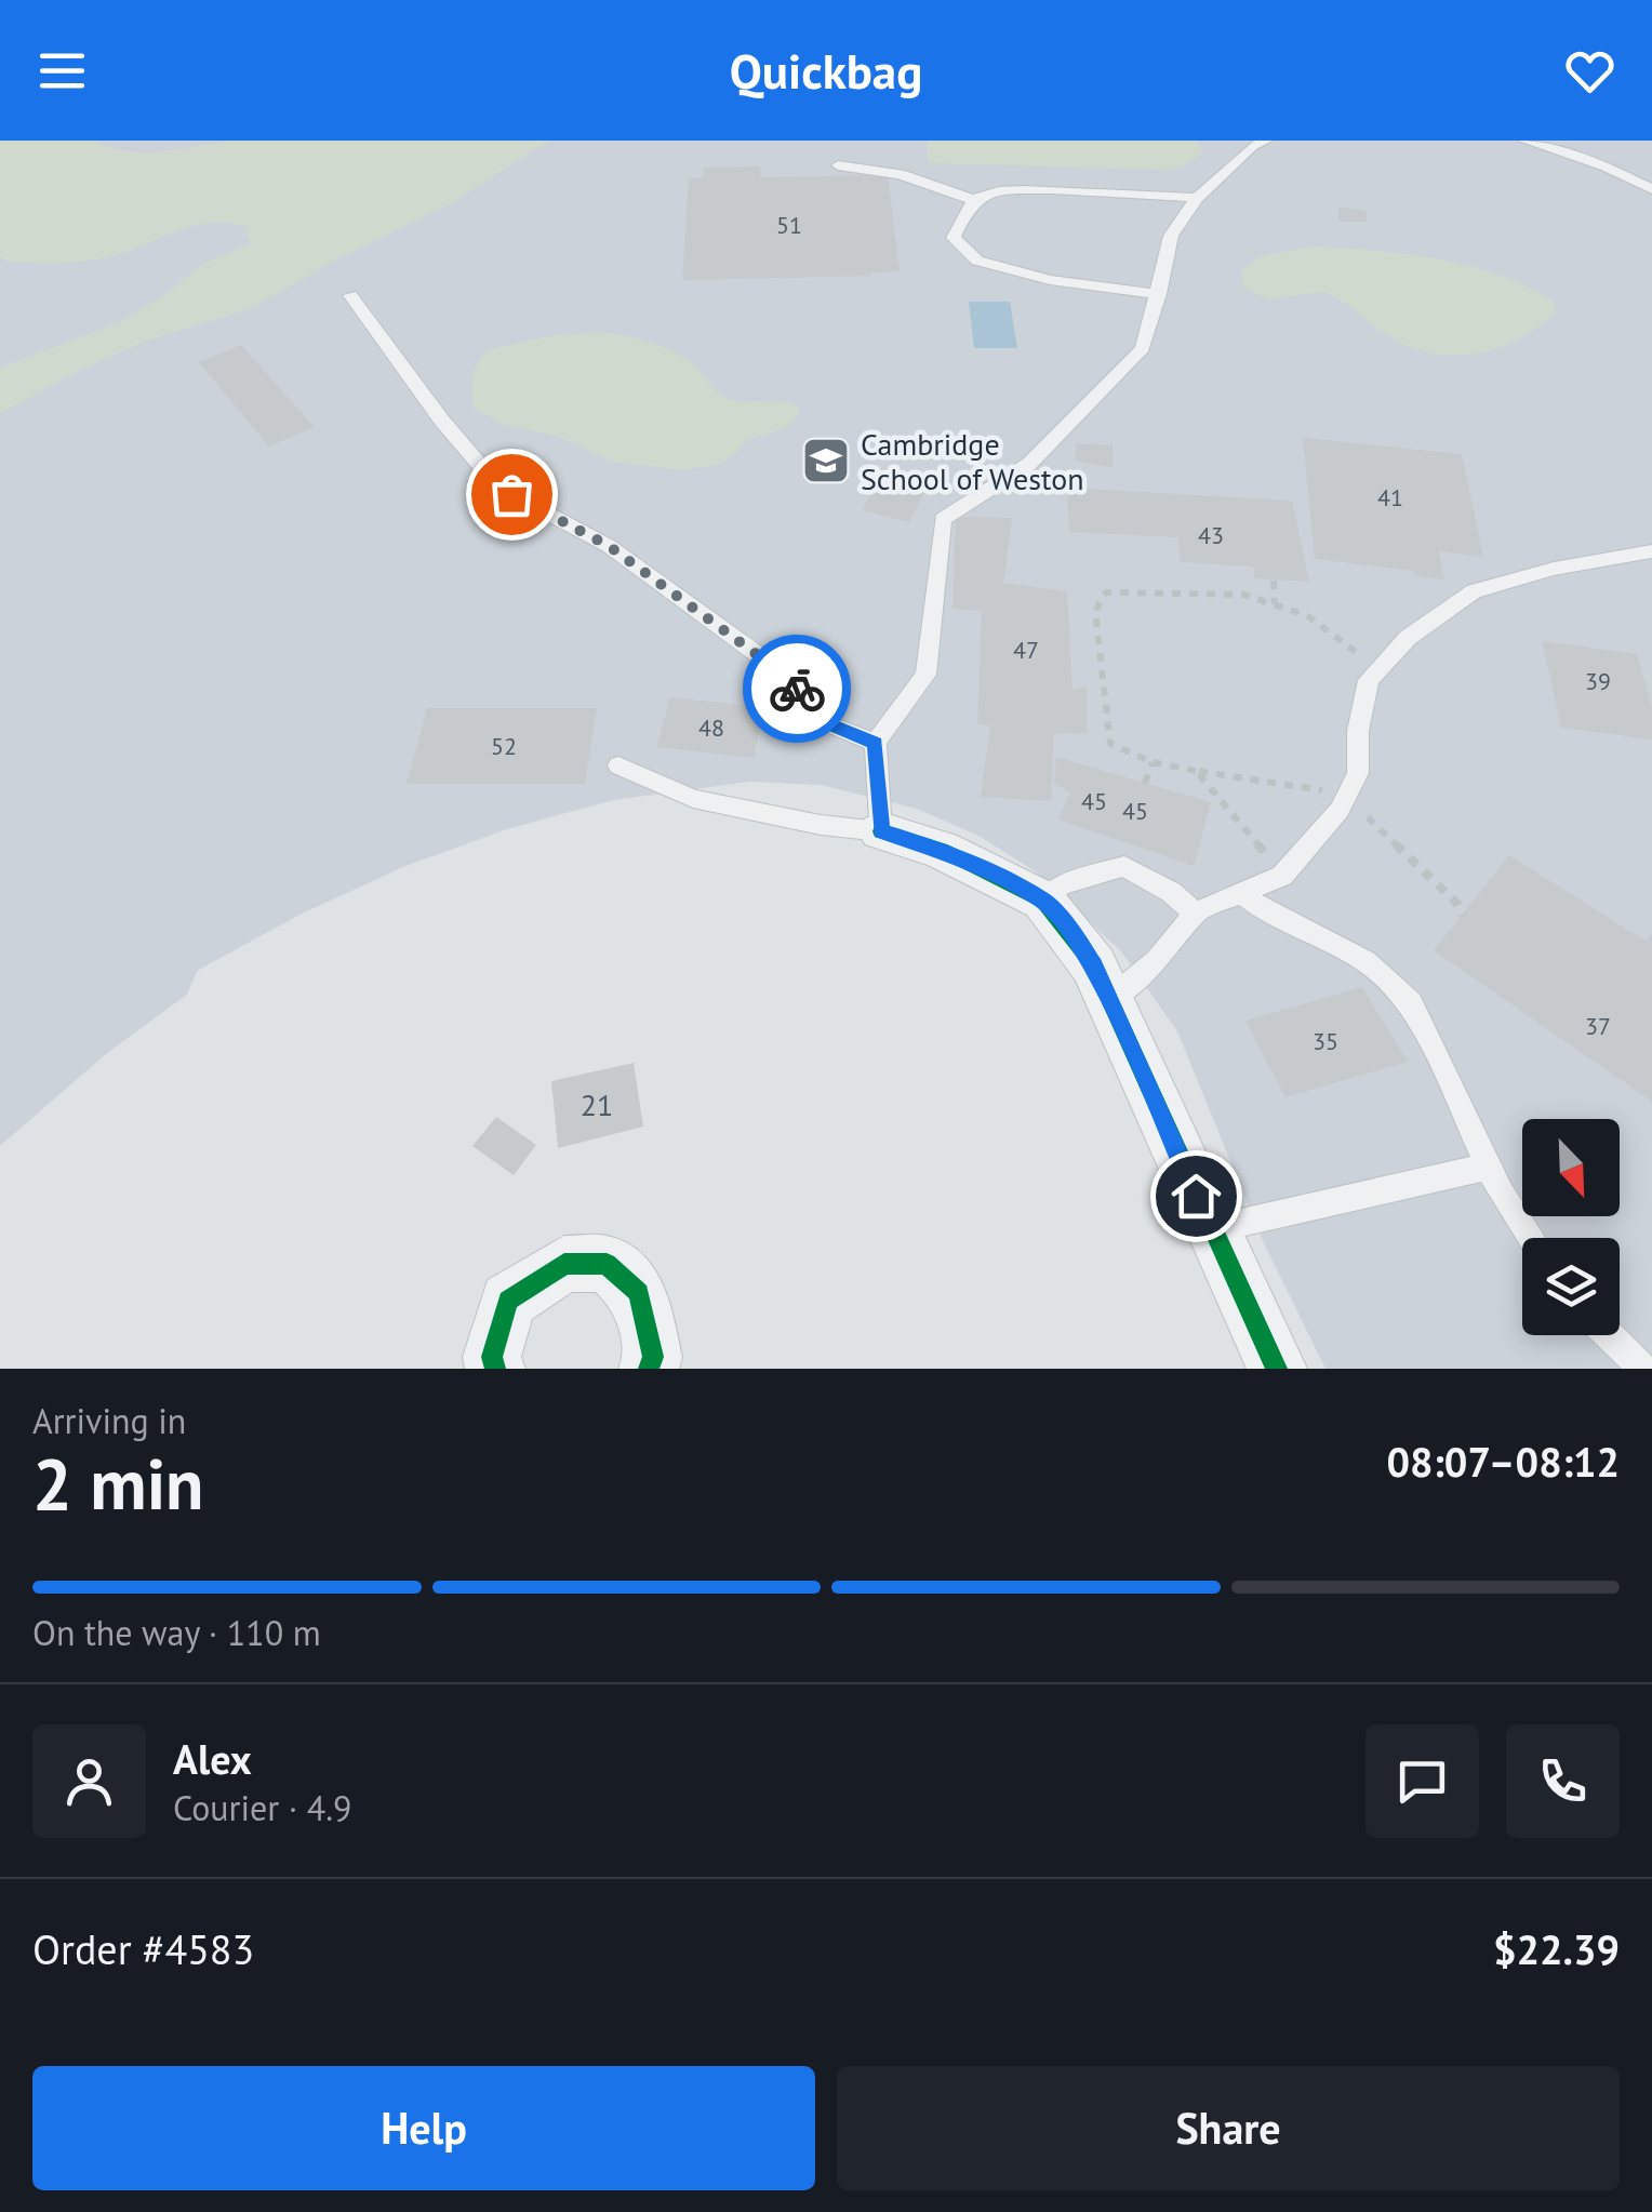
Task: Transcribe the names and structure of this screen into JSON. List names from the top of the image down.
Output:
{
  "places": {
    "school or university": ["Cambridge School of Weston"]
  },
  "house_numbers": [
    "51",
    "41",
    "43",
    "47",
    "39",
    "48",
    "52",
    "45",
    "45",
    "37",
    "35",
    "21"
  ],
  "north": "bottom right",
  "page": {
    "header": "Quickbag",
    "heading": ["2 min", "Arriving in", "08:07–08:12"],
    "panel": [
      "Alex",
      "Courier · 4.9",
      "Order #4583",
      "$22.39"
    ],
    "bar": "On the way · 110 m",
    "buttons": ["Help", "Share"]
  }
}
